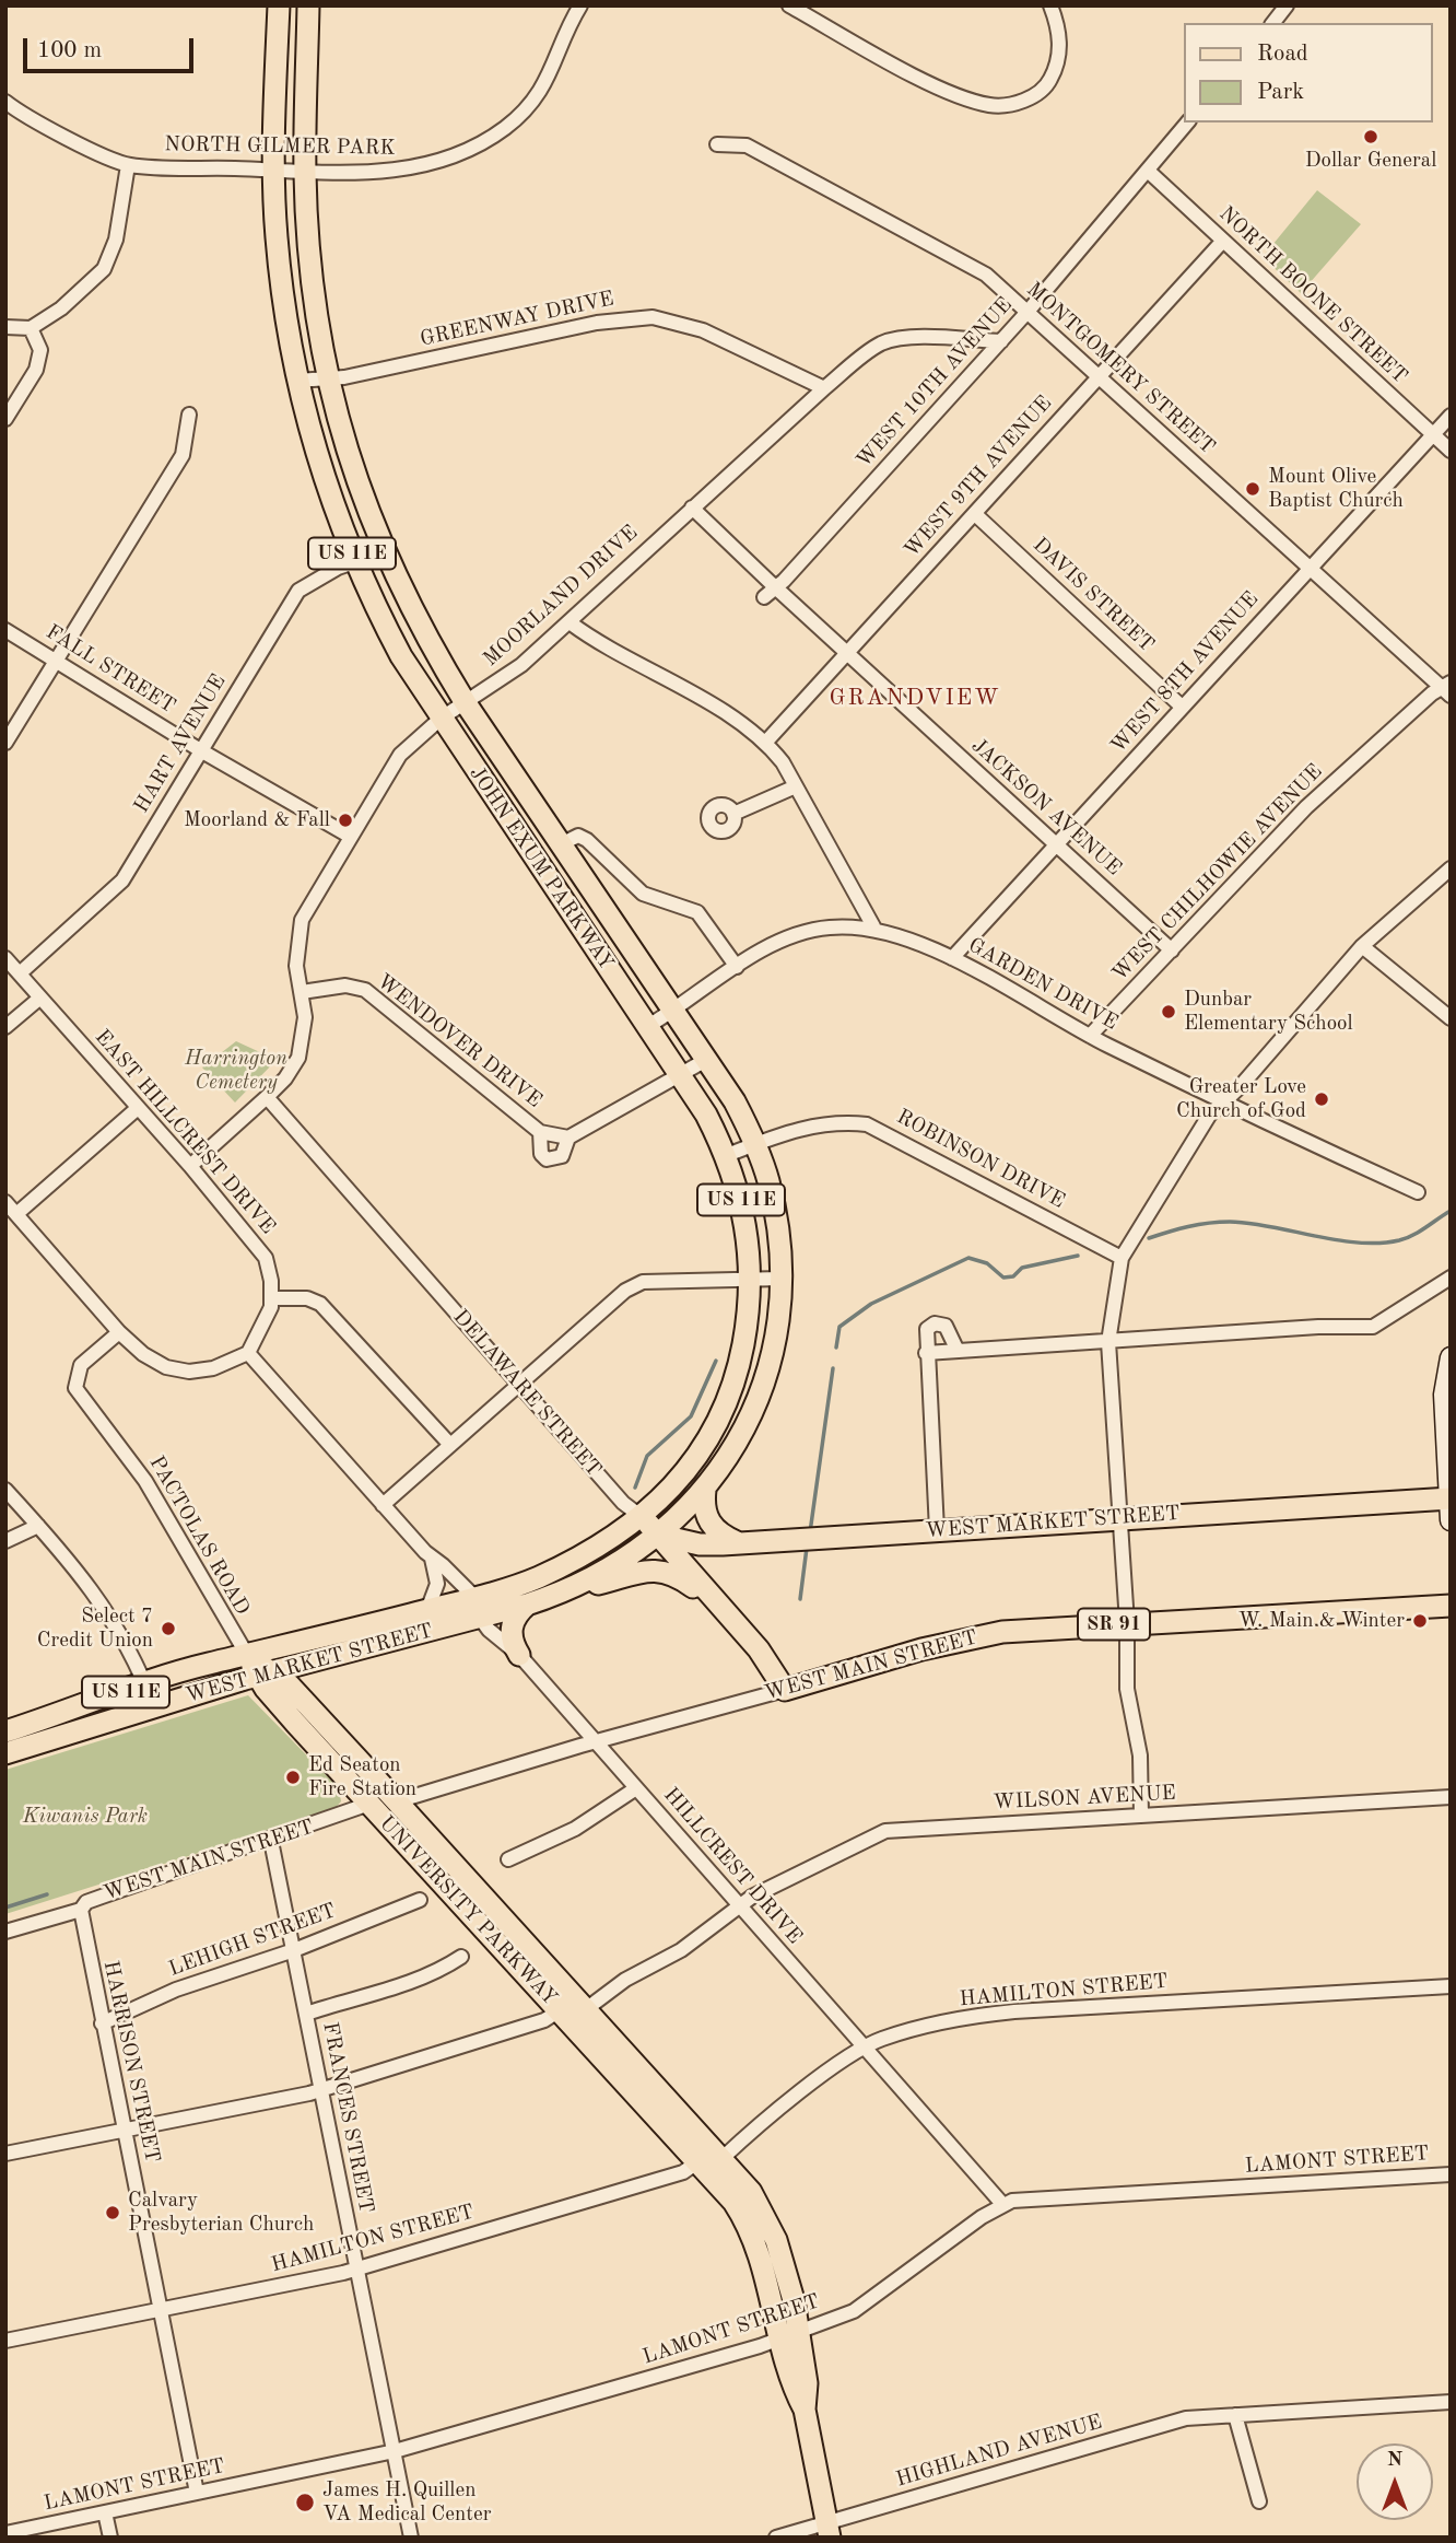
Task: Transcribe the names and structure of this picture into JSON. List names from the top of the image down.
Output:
{
  "streets": {
    "main road": [
      "US 11E",
      "JOHN EXUM PARKWAY",
      "DELAWARE STREET",
      "WEST MARKET STREET",
      "SR 91",
      "WEST MAIN STREET",
      "UNIVERSITY PARKWAY"
    ],
    "street": [
      "NORTH GILMER PARK",
      "NORTH BOONE STREET",
      "GREENWAY DRIVE",
      "MONTGOMERY STREET",
      "WEST 10TH AVENUE",
      "WEST 9TH AVENUE",
      "DAVIS STREET",
      "MOORLAND DRIVE",
      "FALL STREET",
      "WEST 8TH AVENUE",
      "HART AVENUE",
      "JACKSON AVENUE",
      "WEST CHILHOWIE AVENUE",
      "GARDEN DRIVE",
      "WENDOVER DRIVE",
      "EAST HILLCREST DRIVE",
      "ROBINSON DRIVE",
      "PACTOLAS ROAD",
      "WILSON AVENUE",
      "HILLCREST DRIVE",
      "LEHIGH STREET",
      "HAMILTON STREET",
      "HARRISON STREET",
      "FRANCES STREET",
      "LAMONT STREET",
      "HIGHLAND AVENUE"
    ]
  },
  "crossings": [
    ["NORTH GILMER PARK", "JOHN EXUM PARKWAY"],
    ["NORTH BOONE STREET", "WEST 10TH AVENUE"],
    ["NORTH BOONE STREET", "WEST 9TH AVENUE"],
    ["NORTH BOONE STREET", "WEST 8TH AVENUE"],
    ["GREENWAY DRIVE", "MOORLAND DRIVE"],
    ["GREENWAY DRIVE", "JOHN EXUM PARKWAY"],
    ["MONTGOMERY STREET", "WEST 10TH AVENUE"],
    ["MONTGOMERY STREET", "WEST 9TH AVENUE"],
    ["MONTGOMERY STREET", "WEST 8TH AVENUE"],
    ["MONTGOMERY STREET", "WEST CHILHOWIE AVENUE"],
    ["WEST 10TH AVENUE", "MOORLAND DRIVE"],
    ["WEST 10TH AVENUE", "JACKSON AVENUE"],
    ["WEST 9TH AVENUE", "DAVIS STREET"],
    ["WEST 9TH AVENUE", "JACKSON AVENUE"],
    ["DAVIS STREET", "WEST 8TH AVENUE"],
    ["MOORLAND DRIVE", "FALL STREET"],
    ["MOORLAND DRIVE", "JACKSON AVENUE"],
    ["MOORLAND DRIVE", "JOHN EXUM PARKWAY"],
    ["MOORLAND DRIVE", "WENDOVER DRIVE"],
    ["MOORLAND DRIVE", "EAST HILLCREST DRIVE"],
    ["MOORLAND DRIVE", "DELAWARE STREET"],
    ["FALL STREET", "HART AVENUE"],
    ["WEST 8TH AVENUE", "JACKSON AVENUE"],
    ["WEST 8TH AVENUE", "GARDEN DRIVE"],
    ["HART AVENUE", "JOHN EXUM PARKWAY"],
    ["HART AVENUE", "EAST HILLCREST DRIVE"],
    ["JACKSON AVENUE", "WEST CHILHOWIE AVENUE"],
    ["JOHN EXUM PARKWAY", "GARDEN DRIVE"],
    ["JOHN EXUM PARKWAY", "ROBINSON DRIVE"],
    ["JOHN EXUM PARKWAY", "DELAWARE STREET"],
    ["JOHN EXUM PARKWAY", "WEST MARKET STREET"],
    ["JOHN EXUM PARKWAY", "HILLCREST DRIVE"],
    ["WEST CHILHOWIE AVENUE", "GARDEN DRIVE"],
    ["EAST HILLCREST DRIVE", "HILLCREST DRIVE"],
    ["DELAWARE STREET", "WEST MARKET STREET"],
    ["DELAWARE STREET", "WEST MAIN STREET"],
    ["WEST MARKET STREET", "PACTOLAS ROAD"],
    ["WEST MARKET STREET", "HILLCREST DRIVE"],
    ["WEST MARKET STREET", "UNIVERSITY PARKWAY"],
    ["PACTOLAS ROAD", "UNIVERSITY PARKWAY"],
    ["WEST MAIN STREET", "HILLCREST DRIVE"],
    ["WEST MAIN STREET", "UNIVERSITY PARKWAY"],
    ["WEST MAIN STREET", "HARRISON STREET"],
    ["WEST MAIN STREET", "FRANCES STREET"],
    ["WILSON AVENUE", "HILLCREST DRIVE"],
    ["WILSON AVENUE", "UNIVERSITY PARKWAY"],
    ["HILLCREST DRIVE", "HAMILTON STREET"],
    ["HILLCREST DRIVE", "LAMONT STREET"],
    ["UNIVERSITY PARKWAY", "HAMILTON STREET"],
    ["UNIVERSITY PARKWAY", "LAMONT STREET"],
    ["UNIVERSITY PARKWAY", "HIGHLAND AVENUE"],
    ["LEHIGH STREET", "HARRISON STREET"],
    ["LEHIGH STREET", "FRANCES STREET"],
    ["HAMILTON STREET", "HARRISON STREET"],
    ["HAMILTON STREET", "FRANCES STREET"],
    ["HARRISON STREET", "LAMONT STREET"],
    ["FRANCES STREET", "LAMONT STREET"]
  ],
  "districts": ["GRANDVIEW"],
  "parks": ["Harrington Cemetery", "Kiwanis Park"],
  "places": [
    "Dollar General",
    "Mount Olive Baptist Church",
    "Moorland & Fall",
    "Dunbar Elementary School",
    "Greater Love Church of God",
    "W. Main & Winter",
    "Select 7 Credit Union",
    "Ed Seaton Fire Station",
    "Calvary Presbyterian Church",
    "James H. Quillen VA Medical Center"
  ],
  "legend": ["Road", "Park"],
  "scale_bar": "100 m",
  "north": "top"
}
